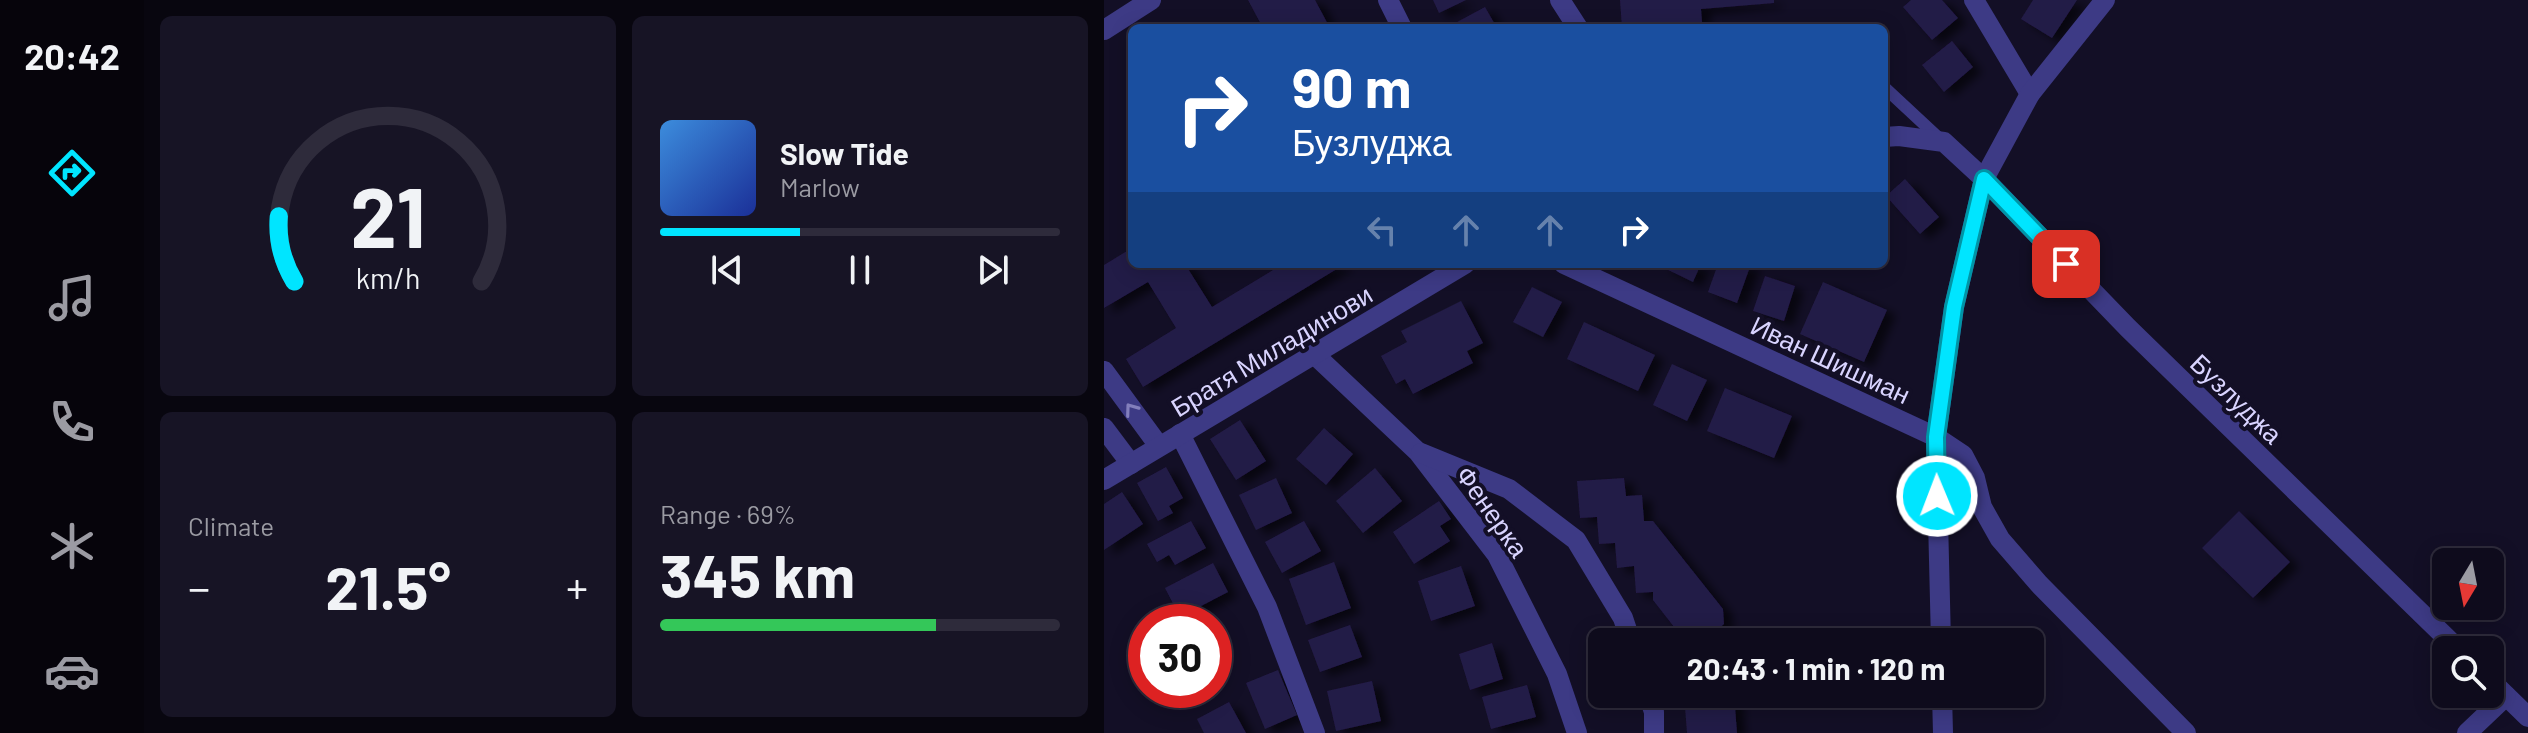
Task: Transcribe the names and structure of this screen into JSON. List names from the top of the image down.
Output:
{
  "streets": {
    "street": [
      "Братя Миладинови",
      "Иван Шишман",
      "Бузлуджа",
      "Фенерка"
    ]
  },
  "crossings": [
    ["Братя Миладинови", "Фенерка"]
  ],
  "north": "bottom",
  "page": {
    "tabs": "20:42",
    "turn": ["90 m", "Бузлуджа"],
    "song": ["Slow Tide", "Marlow"],
    "tile": [
      "Climate",
      ["Range · 69%", "345 km"]
    ],
    "heat": ["−", "21.5°", "+"],
    "limit": "30",
    "trip": "20:43 · 1 min · 120 m",
    "gauge": ["21", "km/h"]
  }
}
